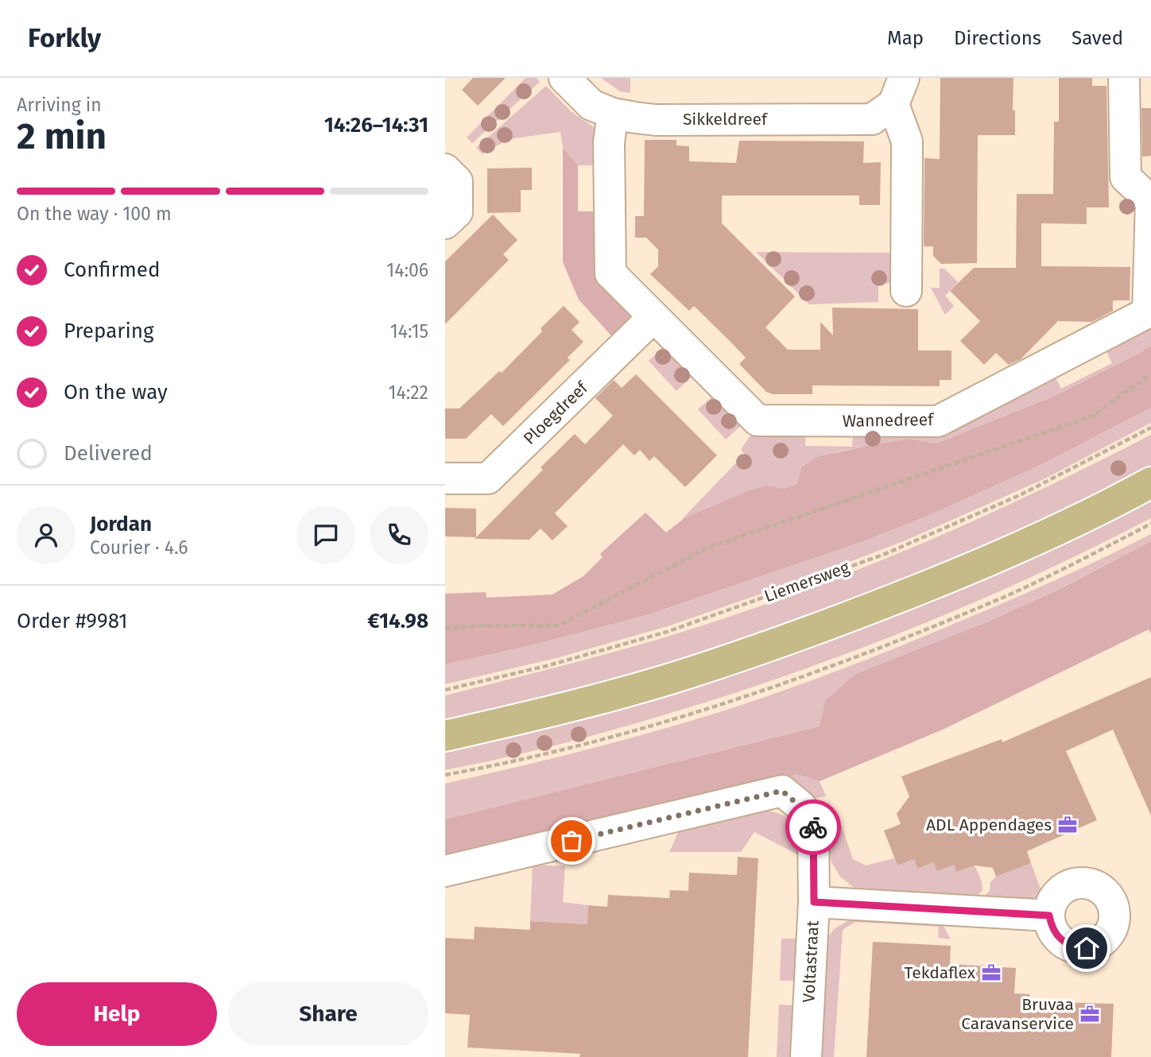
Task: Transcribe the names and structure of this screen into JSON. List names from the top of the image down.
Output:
{
  "streets": {
    "street": [
      "Sikkeldreef",
      "Ploegdreef",
      "Wannedreef",
      "Voltastraat"
    ],
    "path": ["Liemersweg"]
  },
  "crossings": [
    ["Sikkeldreef", "Wannedreef"],
    ["Ploegdreef", "Wannedreef"]
  ],
  "places": {
    "office": ["ADL Appendages", "Tekdaflex", "Bruvaa Caravanservice"]
  },
  "page": {
    "header": "Forkly",
    "nav": ["Map", "Directions", "Saved"],
    "heading": ["2 min", "Arriving in", "14:26–14:31"],
    "panel": [
      "Jordan",
      "Courier · 4.6",
      "Order #9981",
      "€14.98"
    ],
    "bar": "On the way · 100 m",
    "list": [
      ["Confirmed", "14:06"],
      ["Preparing", "14:15"],
      ["On the way", "14:22"],
      "Delivered"
    ],
    "buttons": ["Help", "Share"]
  }
}
